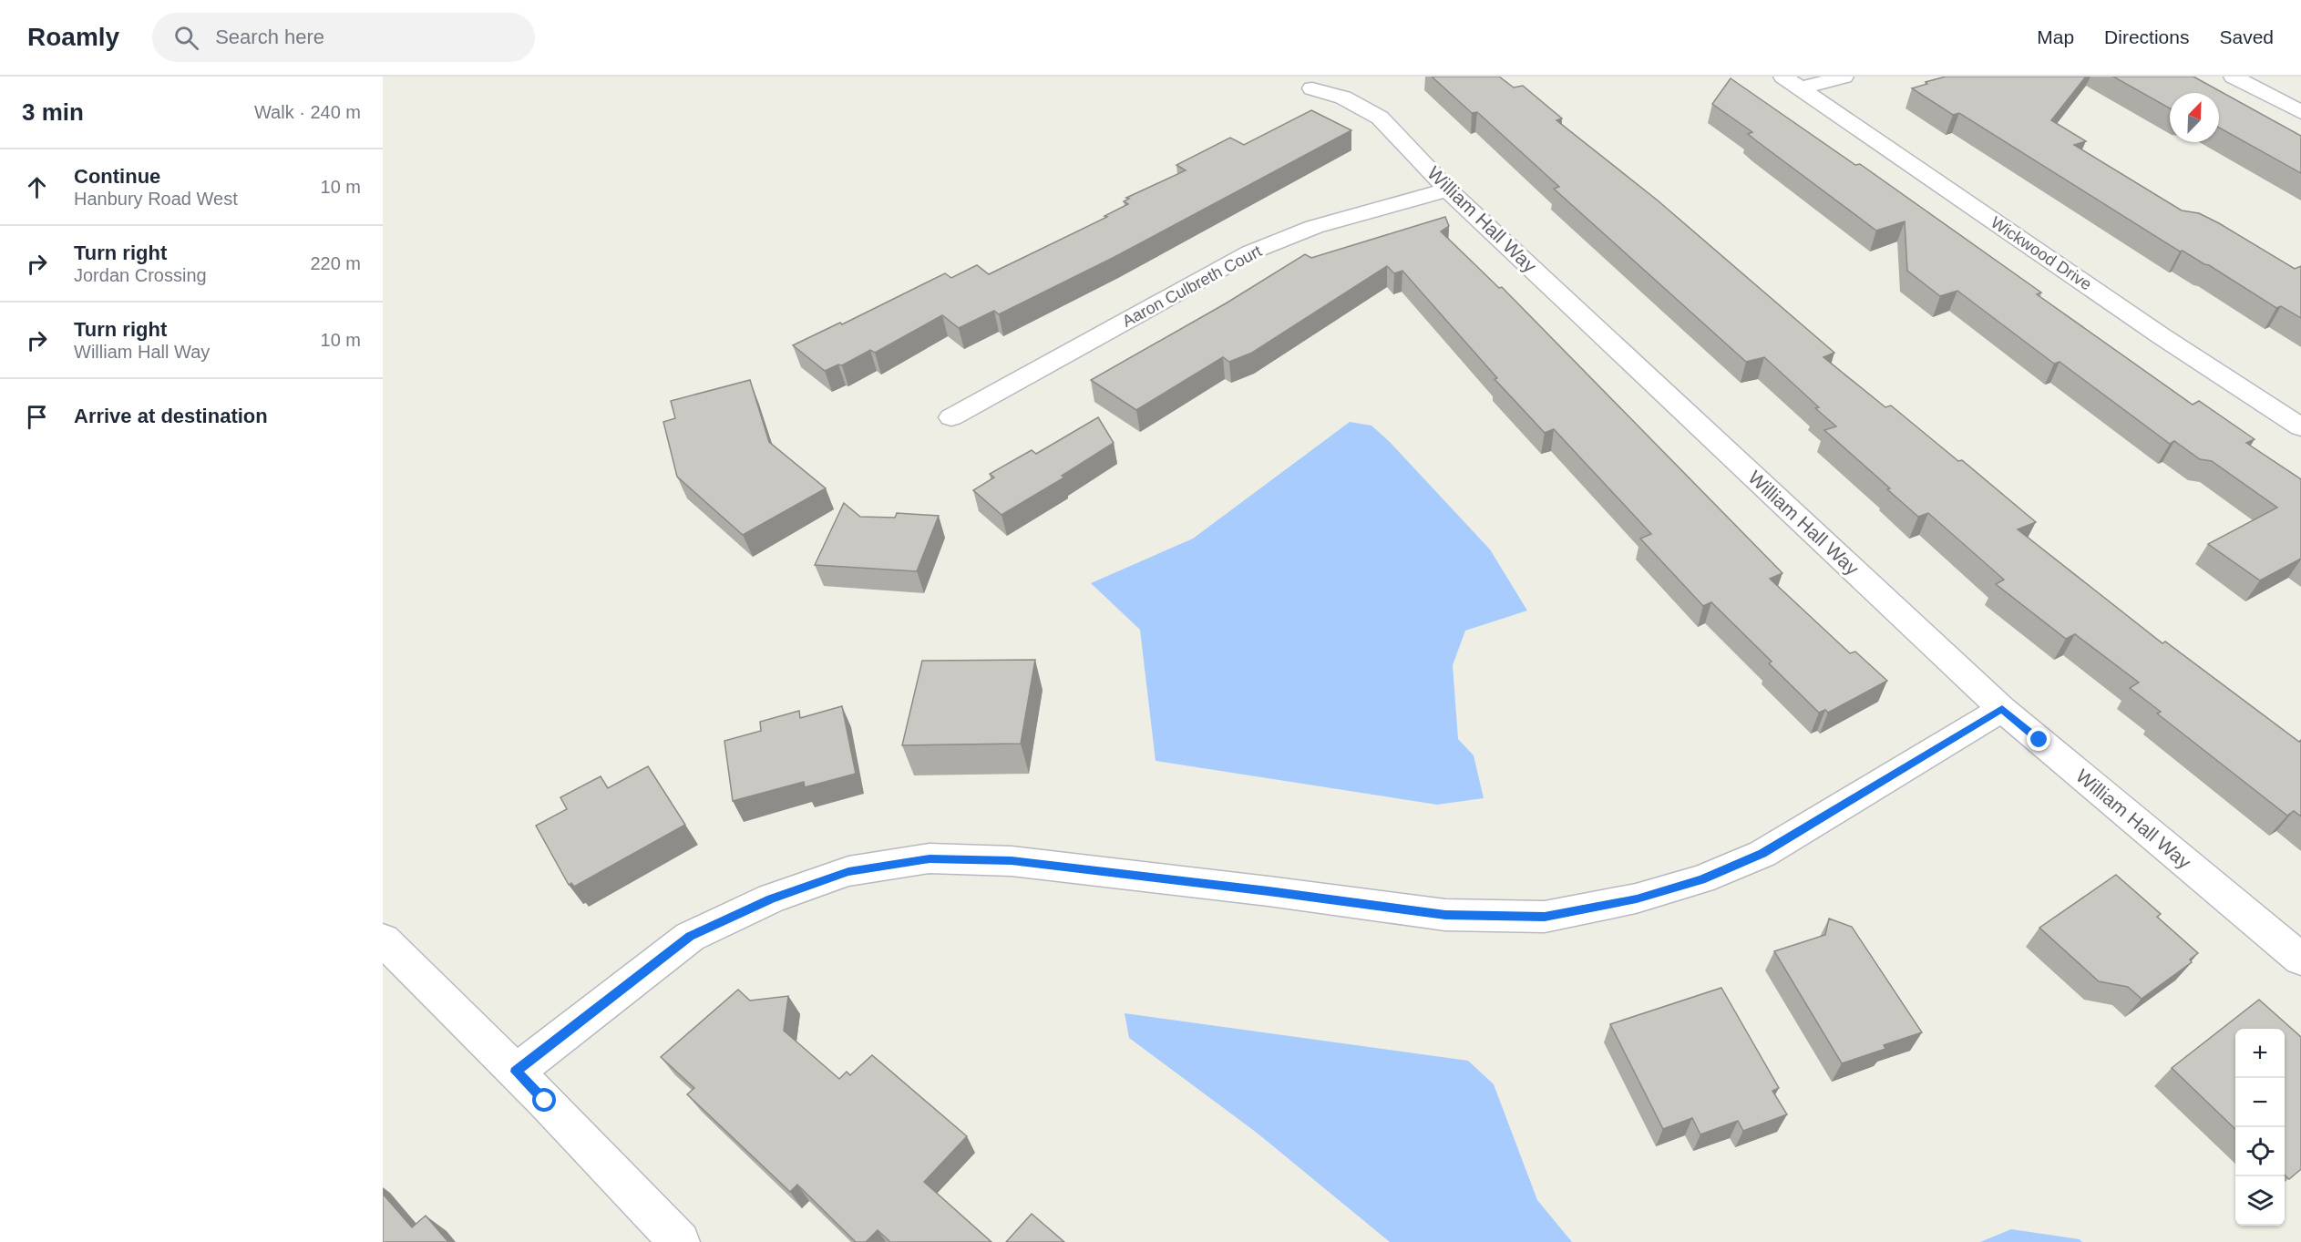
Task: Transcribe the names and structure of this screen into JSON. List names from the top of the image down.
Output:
{
  "streets": {
    "street": ["William Hall Way", "Wickwood Drive", "Aaron Culbreth Court"]
  },
  "crossings": [
    ["William Hall Way", "Aaron Culbreth Court"]
  ],
  "north": "top right",
  "page": {
    "header": "Roamly",
    "search": "Search here",
    "nav": ["Map", "Directions", "Saved"],
    "heading": ["3 min", "Walk · 240 m"],
    "list": [
      ["Continue", "Hanbury Road West", "10 m"],
      ["Turn right", "Jordan Crossing", "220 m"],
      ["Turn right", "William Hall Way", "10 m"],
      "Arrive at destination"
    ],
    "map_buttons": ["+", "−"]
  }
}
